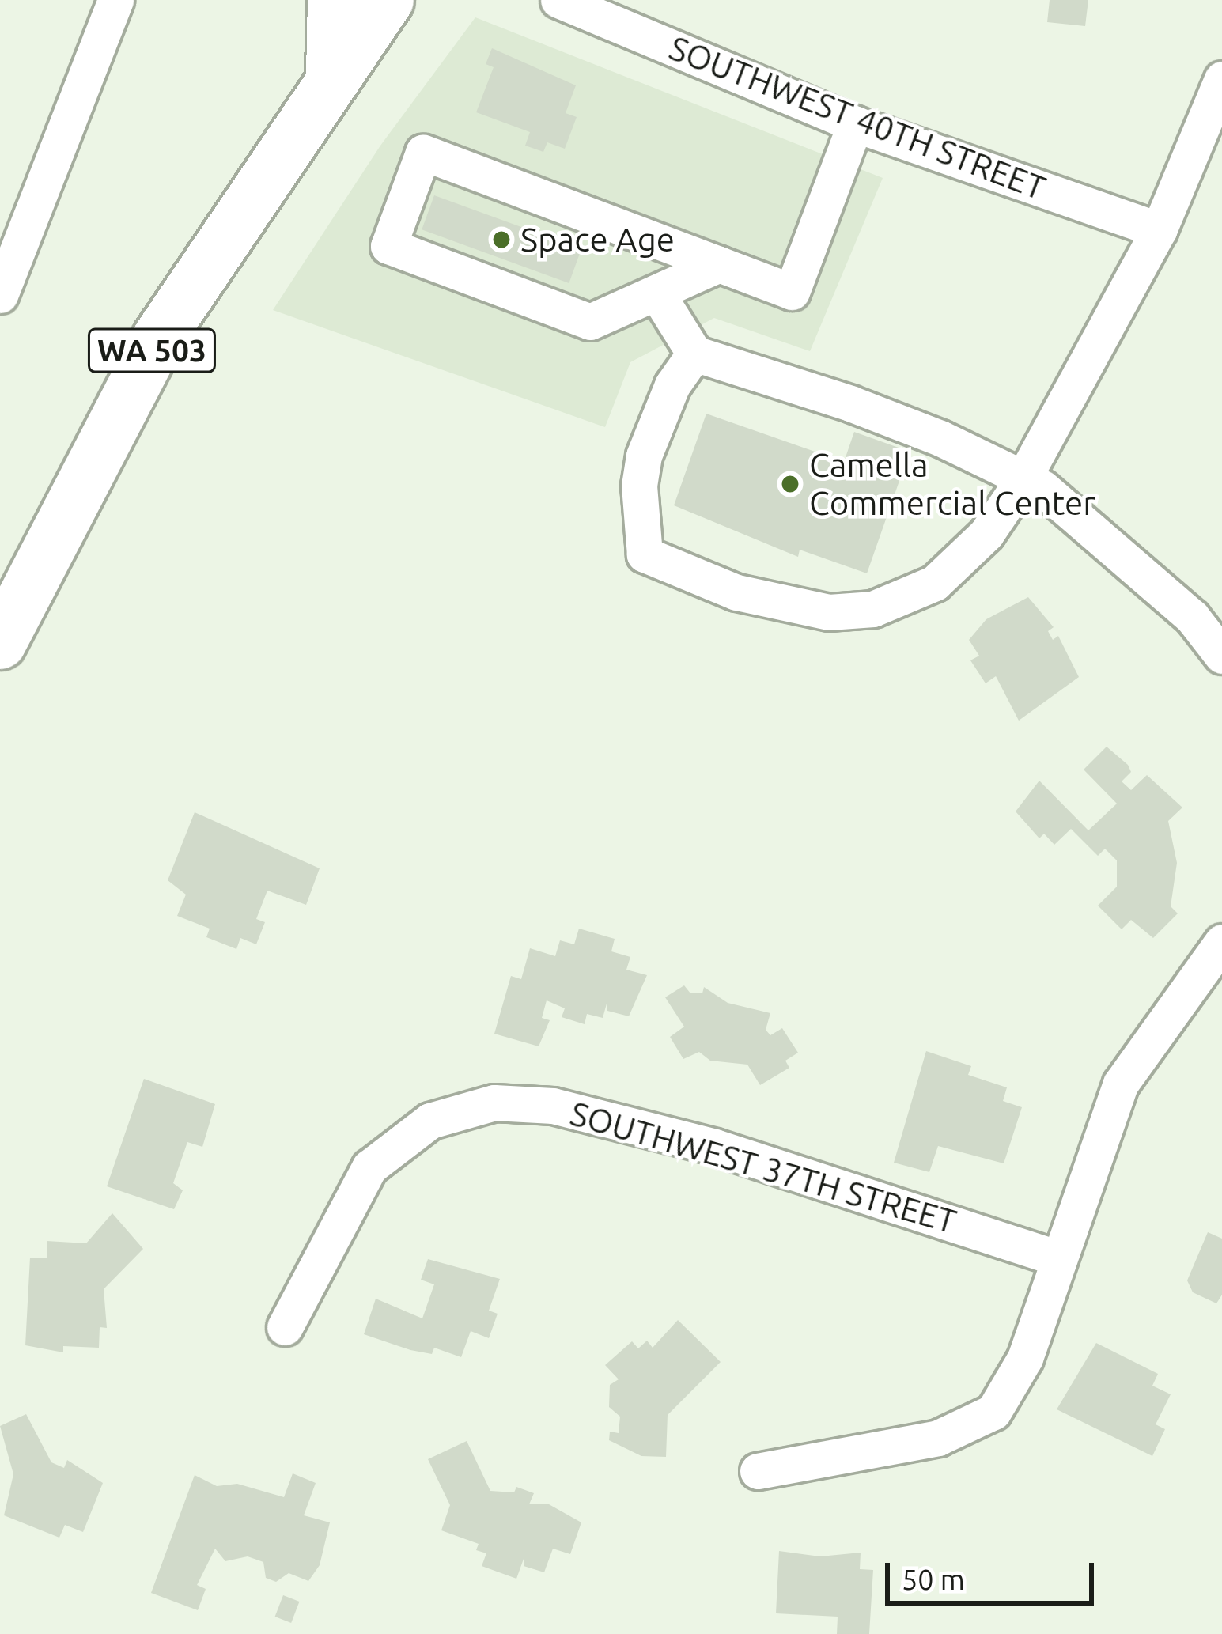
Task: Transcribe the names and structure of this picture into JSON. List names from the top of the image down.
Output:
{
  "streets": {
    "highway": ["WA 503"],
    "street": ["SOUTHWEST 40TH STREET", "SOUTHWEST 37TH STREET"]
  },
  "places": ["Space Age", "Camella Commercial Center"],
  "scale_bar": "50 m"
}
